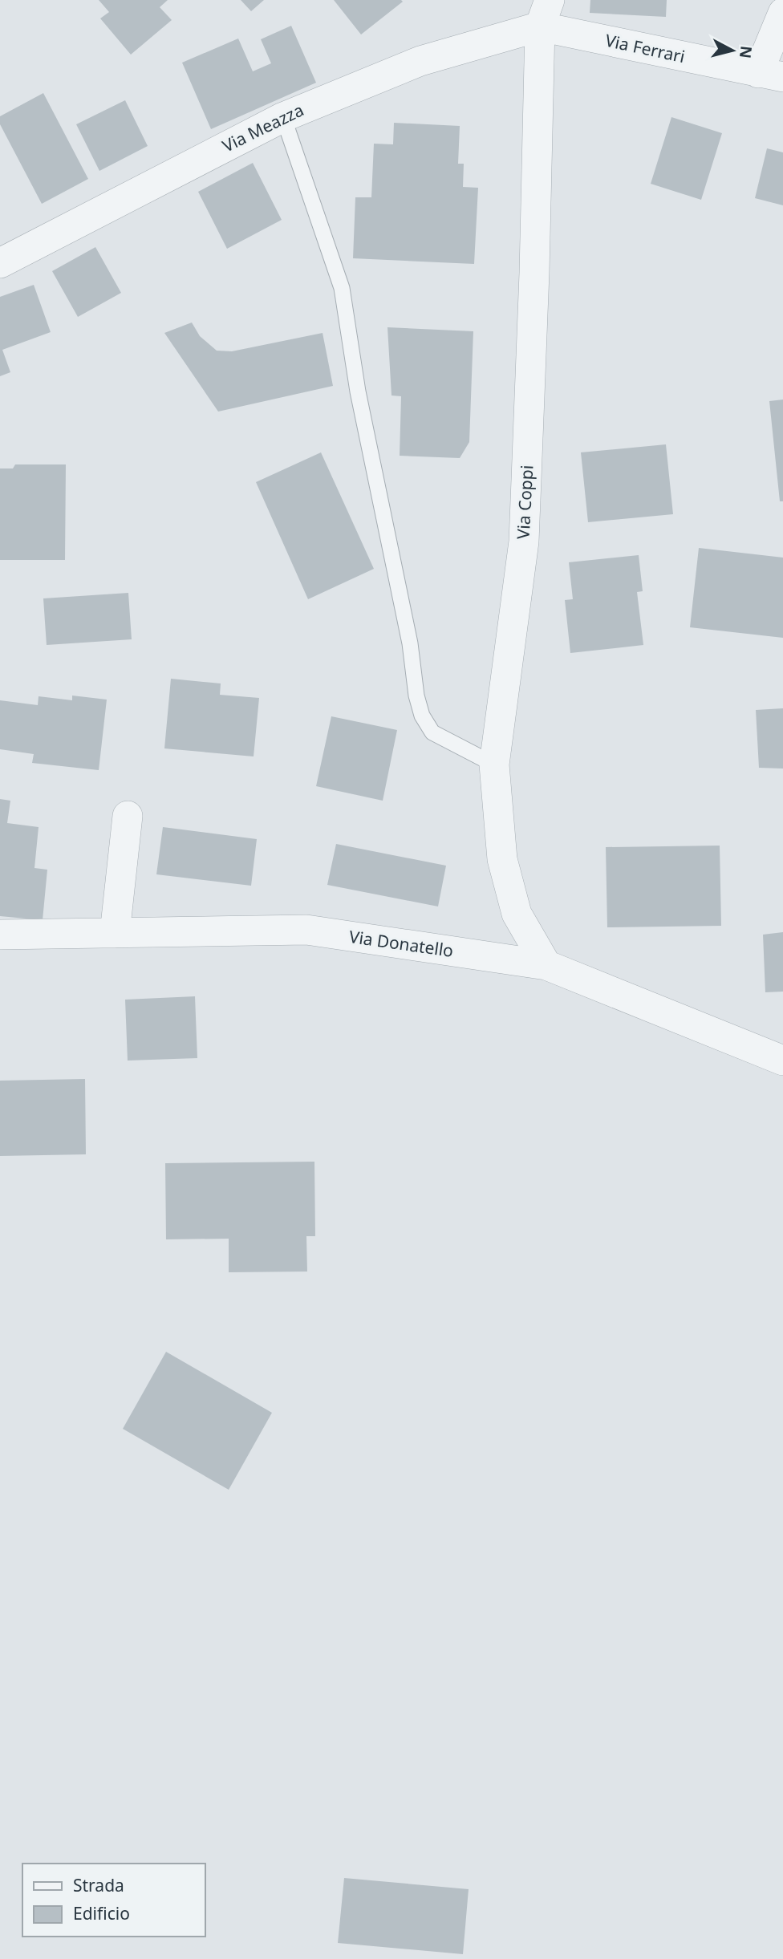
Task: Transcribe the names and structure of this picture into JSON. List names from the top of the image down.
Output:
{
  "streets": {
    "street": [
      "Via Ferrari",
      "Via Meazza",
      "Via Coppi",
      "Via Donatello"
    ]
  },
  "crossings": [
    ["Via Ferrari", "Via Meazza"],
    ["Via Ferrari", "Via Coppi"],
    ["Via Meazza", "Via Coppi"],
    ["Via Coppi", "Via Donatello"]
  ],
  "legend": ["Strada", "Edificio"],
  "north": "right"
}
